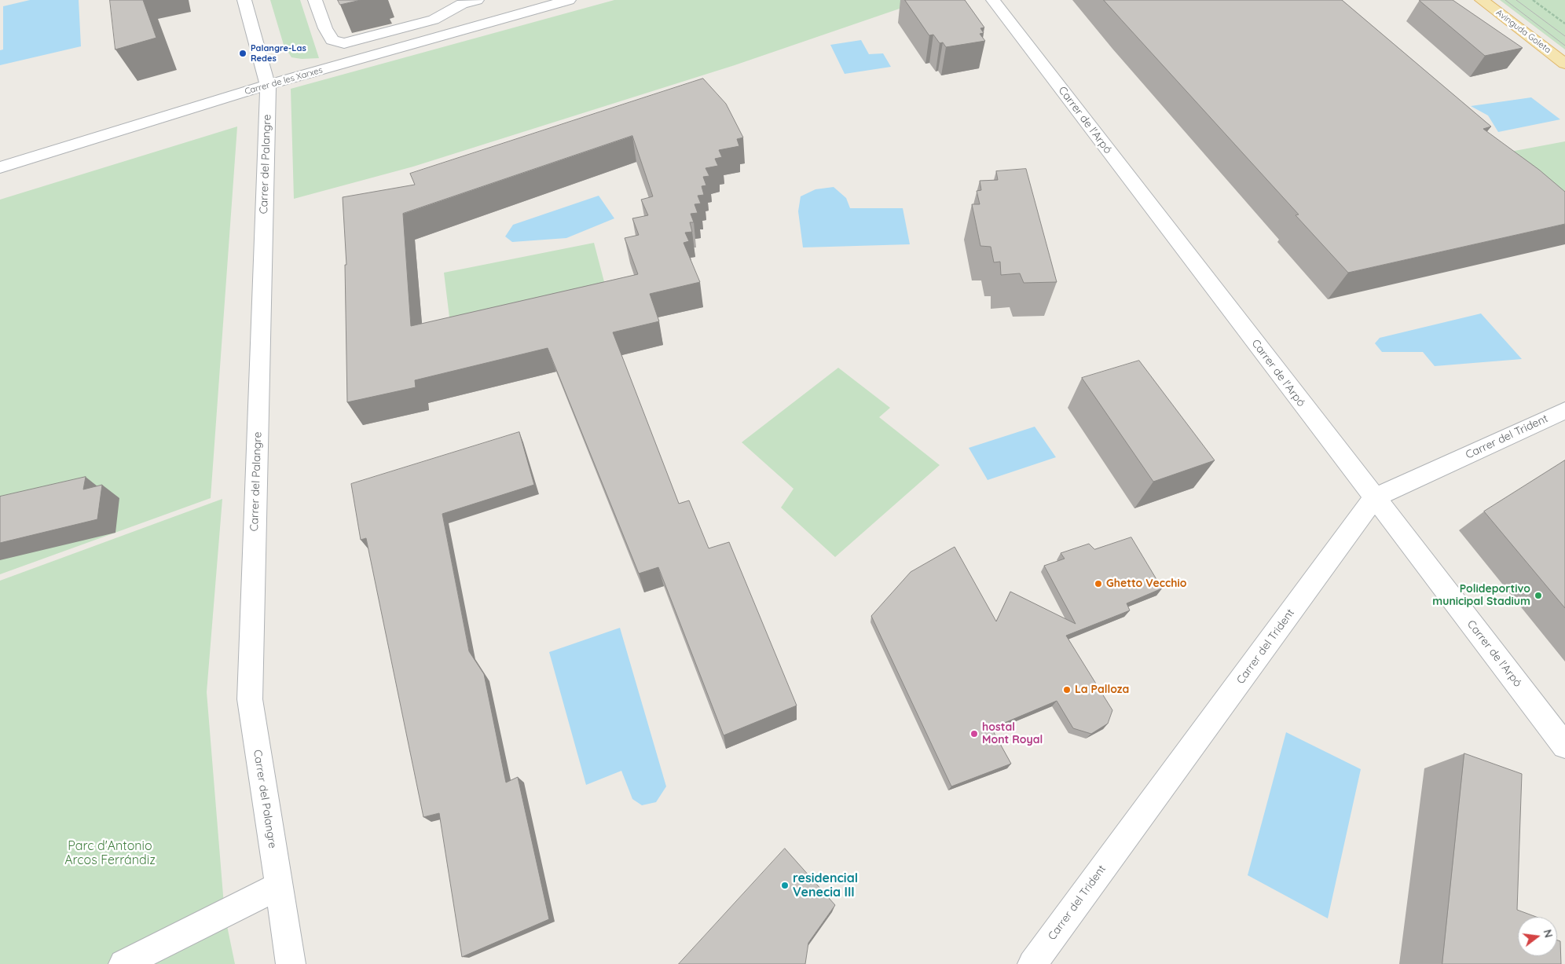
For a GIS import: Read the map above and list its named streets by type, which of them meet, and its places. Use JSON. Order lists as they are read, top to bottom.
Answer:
{
  "streets": {
    "main road": ["Avinguda Goleta"],
    "street": [
      "Carrer de les Xarxes",
      "Carrer de l'Arpó",
      "Carrer del Palangre",
      "Carrer del Trident"
    ]
  },
  "crossings": [
    ["Carrer de les Xarxes", "Carrer del Palangre"],
    ["Carrer de l'Arpó", "Carrer del Trident"]
  ],
  "parks": ["Parc d'Antonio Arcos Ferrándiz"],
  "places": [
    "Palangre-Las Redes",
    "Ghetto Vecchio",
    "Polideportivo municipal Stadium",
    "La Palloza",
    "hostal Mont Royal",
    "residencial Venecia III"
  ],
  "north": "right"
}
